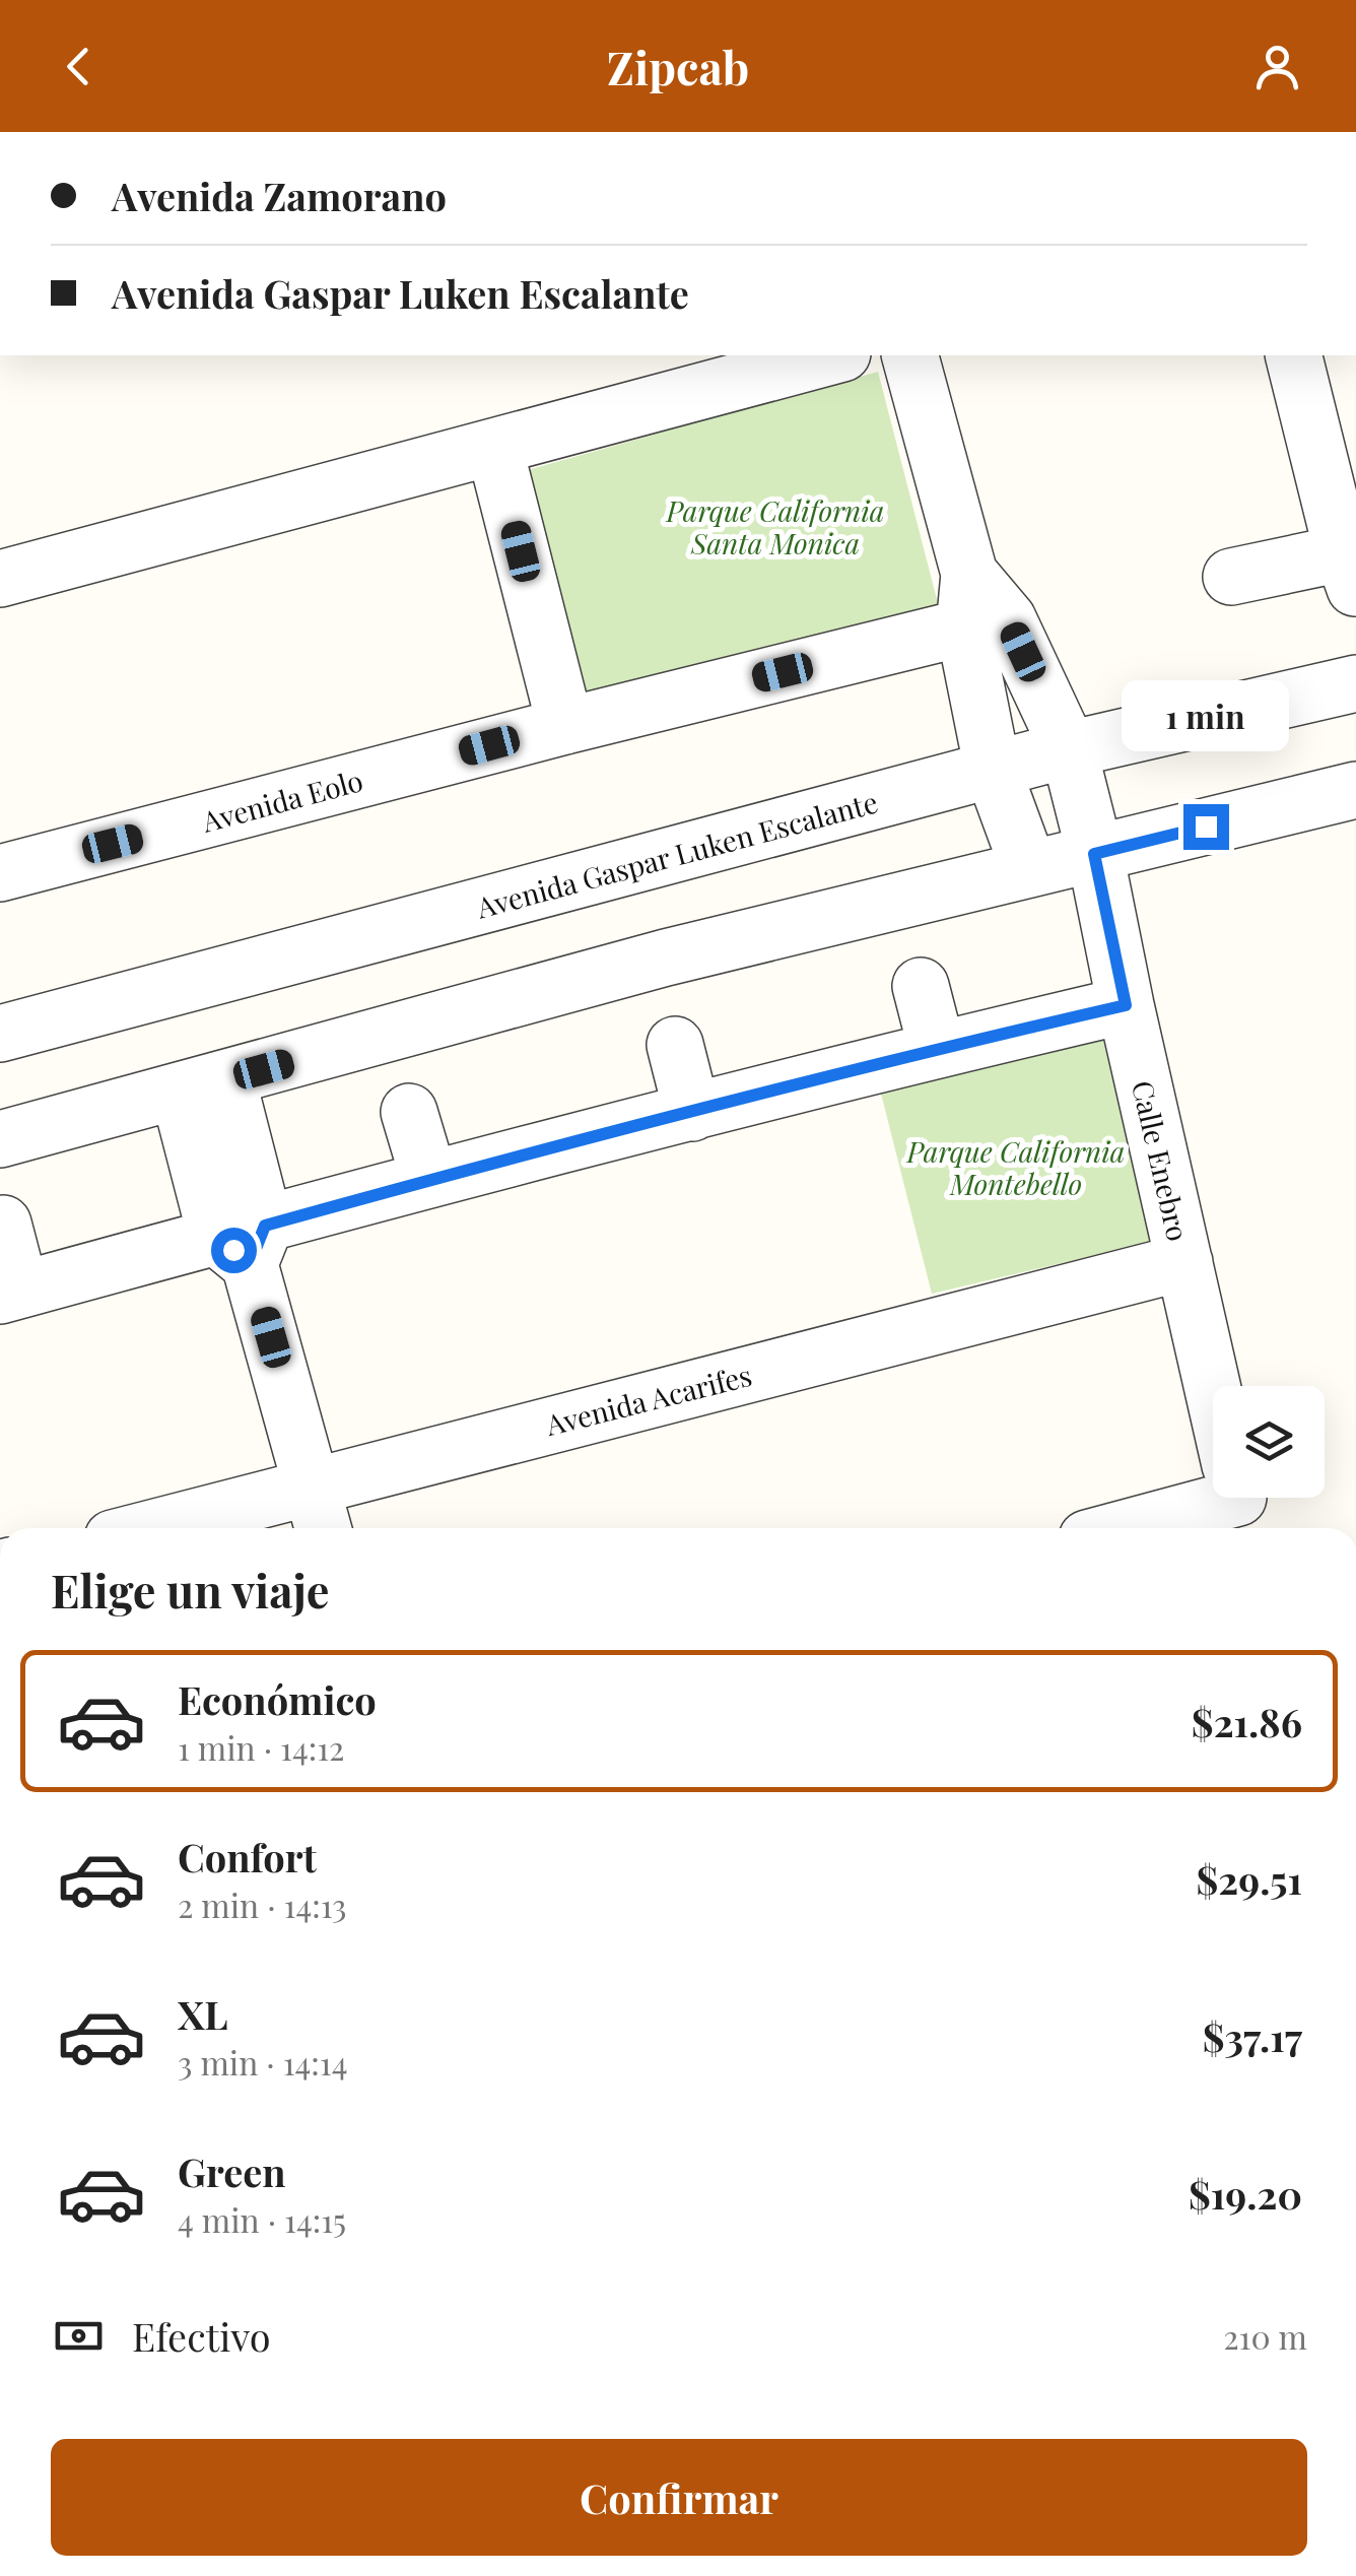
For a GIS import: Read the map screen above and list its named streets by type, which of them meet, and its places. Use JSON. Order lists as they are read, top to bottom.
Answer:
{
  "streets": {
    "street": [
      "Avenida Eolo",
      "Avenida Gaspar Luken Escalante",
      "Calle Enebro",
      "Avenida Acarifes"
    ]
  },
  "crossings": [
    ["Avenida Eolo", "Calle Enebro"],
    ["Avenida Gaspar Luken Escalante", "Calle Enebro"],
    ["Calle Enebro", "Avenida Acarifes"]
  ],
  "parks": ["Parque California Santa Monica", "Parque California Montebello"],
  "page": {
    "header": "Zipcab",
    "banner": ["Avenida Zamorano", "Avenida Gaspar Luken Escalante"],
    "bubble": "1 min",
    "heading": "Elige un viaje",
    "list": [
      {
        "name": "Económico",
        "note": "1 min · 14:12",
        "value": "$21.86"
      },
      {
        "name": "Confort",
        "note": "2 min · 14:13",
        "value": "$29.51"
      },
      {
        "name": "XL",
        "note": "3 min · 14:14",
        "value": "$37.17"
      },
      {
        "name": "Green",
        "note": "4 min · 14:15",
        "value": "$19.20"
      }
    ],
    "pay": ["Efectivo", "210 m"],
    "buttons": "Confirmar"
  }
}
